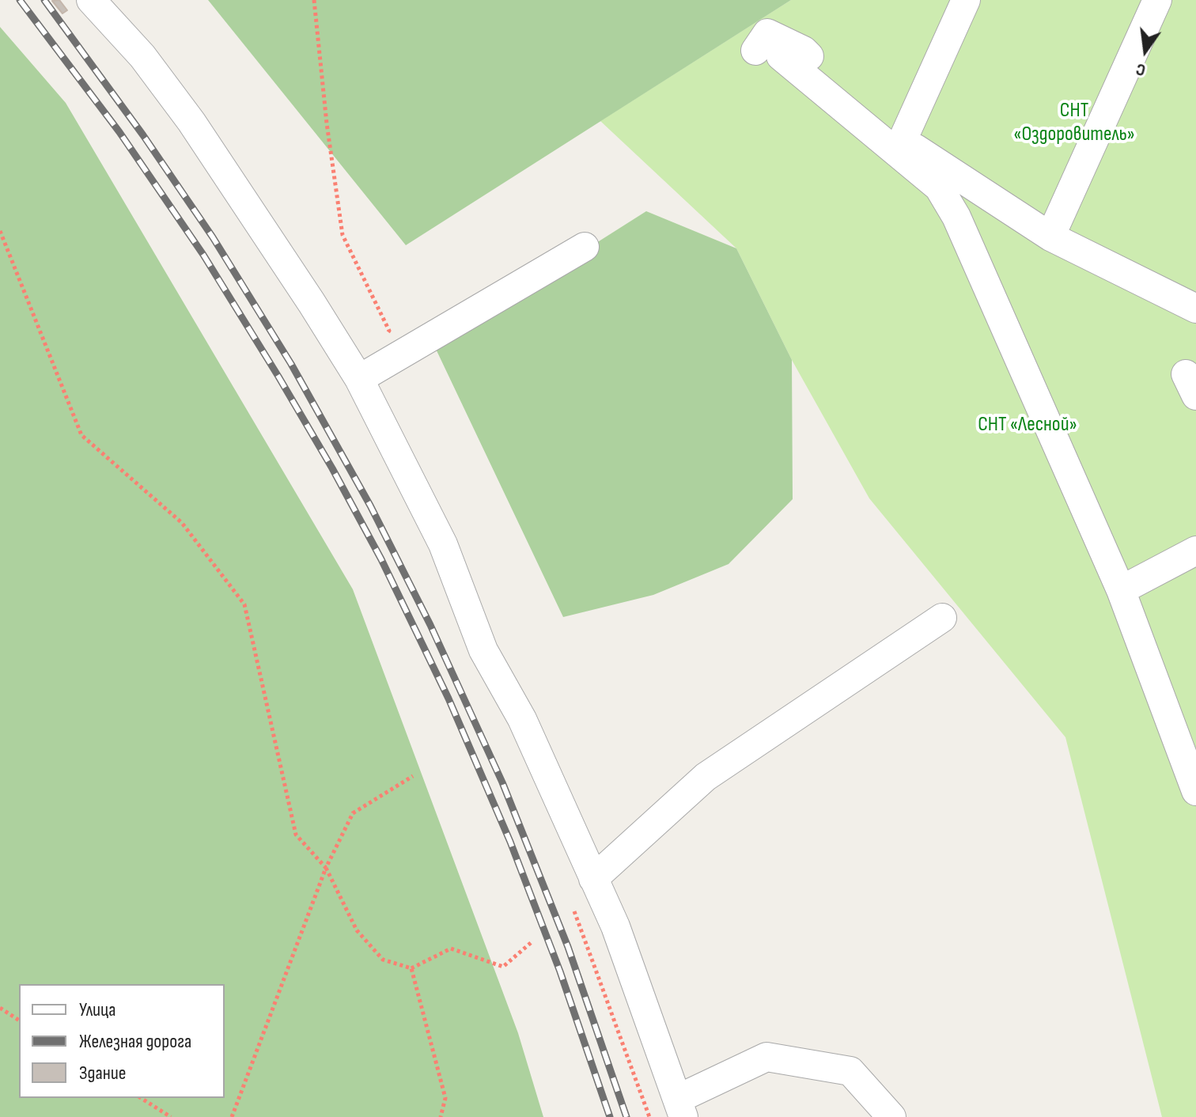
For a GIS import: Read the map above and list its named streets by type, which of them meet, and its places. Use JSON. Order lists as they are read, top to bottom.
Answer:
{
  "parks": ["СНТ «Оздоровитель»", "СНТ «Лесной»"],
  "legend": ["Улица", "Железная дорога", "Здание"],
  "north": "bottom"
}
